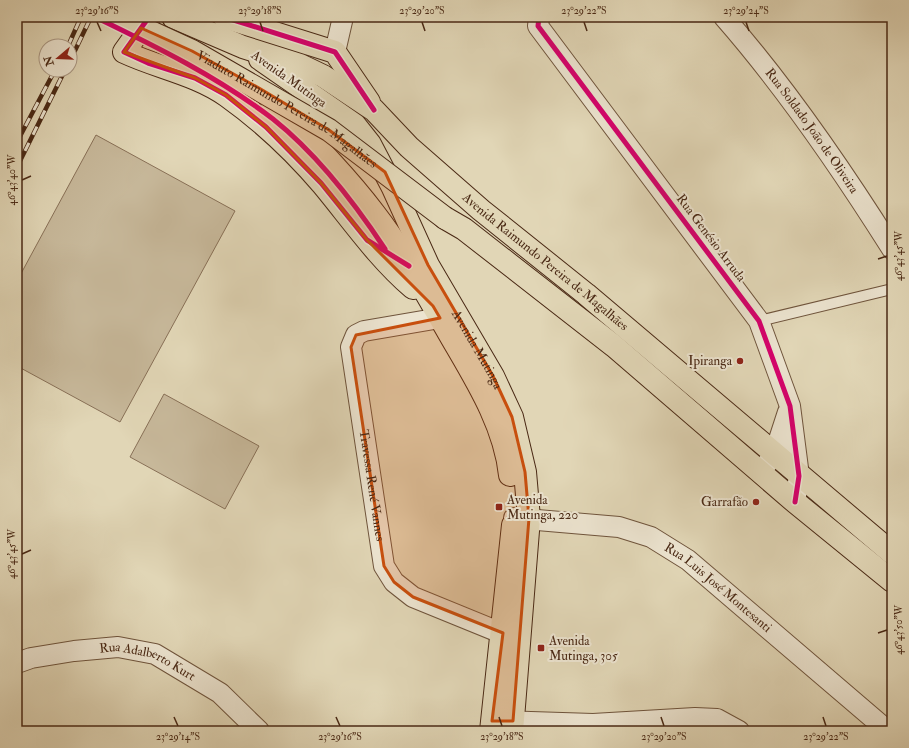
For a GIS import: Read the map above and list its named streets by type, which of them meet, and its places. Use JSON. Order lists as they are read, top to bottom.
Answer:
{
  "streets": {
    "main road": ["Avenida Mutinga", "Viaduto Raimundo Pereira de Magalhães", "Avenida Raimundo Pereira de Magalhães"],
    "street": [
      "Rua Soldado João de Oliveira",
      "Rua Genésio Arruda",
      "Travessa René Vannes",
      "Rua Luis José Montesanti",
      "Rua Adalberto Kurt"
    ]
  },
  "crossings": [
    ["Avenida Mutinga", "Viaduto Raimundo Pereira de Magalhães"],
    ["Avenida Mutinga", "Avenida Raimundo Pereira de Magalhães"],
    ["Avenida Mutinga", "Travessa René Vannes"],
    ["Avenida Mutinga", "Rua Luis José Montesanti"],
    ["Viaduto Raimundo Pereira de Magalhães", "Avenida Raimundo Pereira de Magalhães"],
    ["Rua Genésio Arruda", "Avenida Raimundo Pereira de Magalhães"]
  ],
  "places": {
    "other": ["Ipiranga", "Garrafão"],
    "transit": ["Avenida Mutinga, 220", "Avenida Mutinga, 305"]
  },
  "north": "left",
  "coordinates": [
    "23°29'16\"S",
    "23°29'18\"S",
    "23°29'20\"S",
    "23°29'22\"S",
    "23°29'24\"S",
    "46°43'40\"W",
    "46°43'45\"W",
    "46°43'50\"W",
    "23°29'14\"S"
  ]
}
